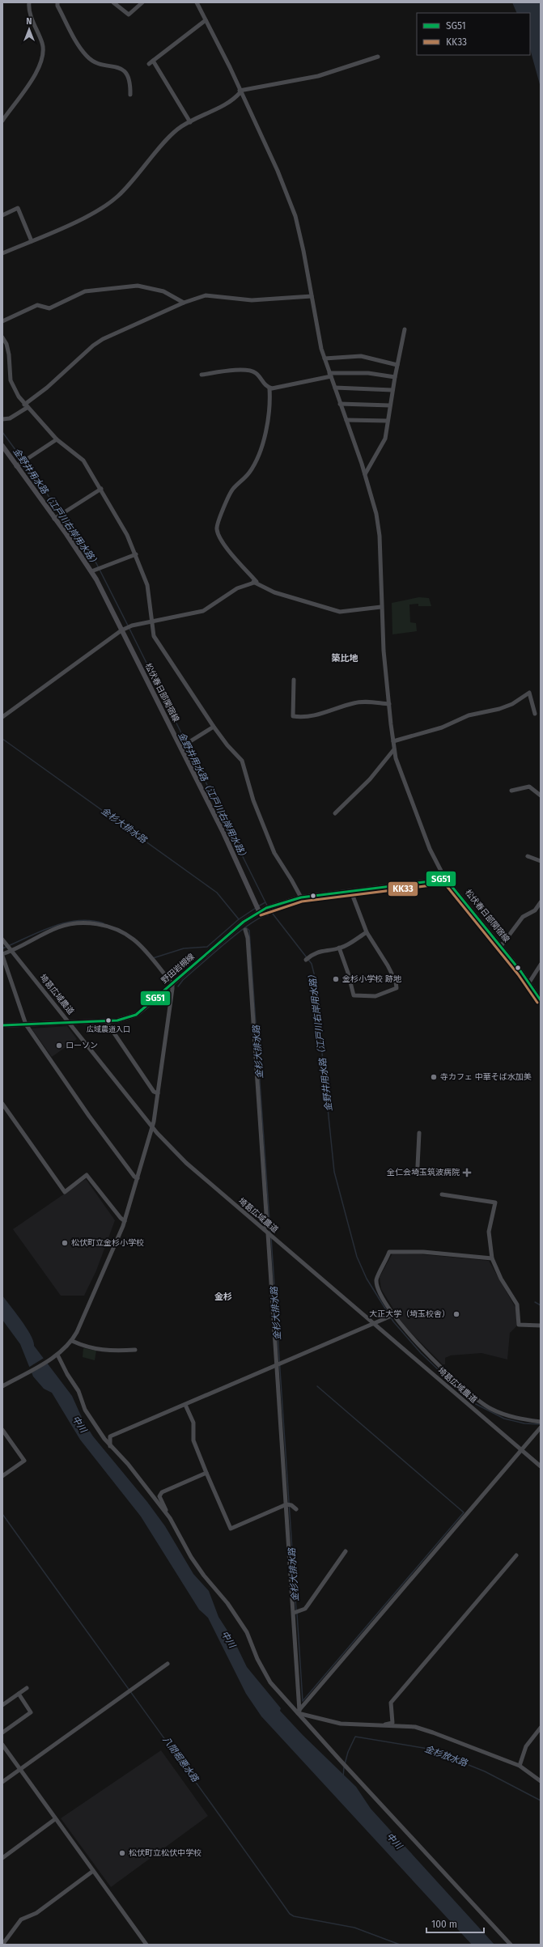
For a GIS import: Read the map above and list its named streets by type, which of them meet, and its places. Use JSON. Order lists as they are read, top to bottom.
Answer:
{
  "streets": {
    "main road": ["松伏春日部関宿線", "野田岩槻線"],
    "street": ["埼葛広域農道"]
  },
  "crossings": [
    ["松伏春日部関宿線", "野田岩槻線"],
    ["野田岩槻線", "埼葛広域農道"]
  ],
  "districts": ["築比地", "金杉"],
  "water": [
    "金野井用水路（江戸川右岸用水路）",
    "金杉大排水路",
    "中川",
    "金杉放水路",
    "八間堀悪水路"
  ],
  "places": {
    "other": [
      "金杉小学校 跡地",
      "広域農道入口",
      "ローソン",
      "寺カフェ 中華そば水加美",
      "松伏町立金杉小学校",
      "大正大学（埼玉校舎）",
      "松伏町立松伏中学校"
    ],
    "health": ["全仁会埼玉筑波病院"]
  },
  "lines": ["transit line SG51", "transit line KK33"],
  "legend": ["SG51", "KK33"],
  "scale_bar": "100 m",
  "north": "top"
}
